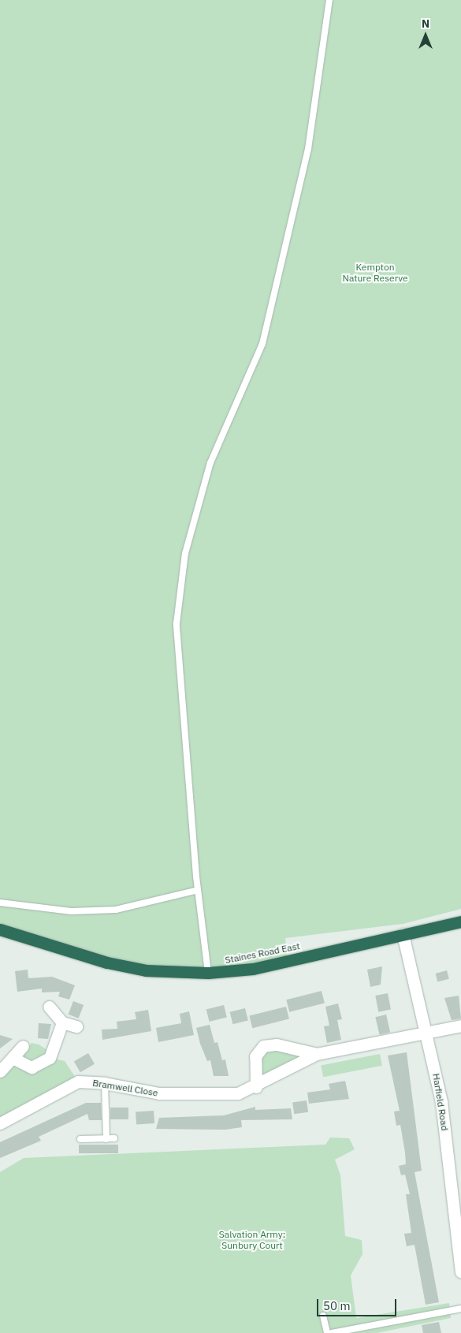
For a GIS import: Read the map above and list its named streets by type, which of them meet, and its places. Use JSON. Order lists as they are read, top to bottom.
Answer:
{
  "streets": {
    "highway": ["Staines Road East"],
    "street": ["Bramwell Close", "Harfield Road"]
  },
  "crossings": [
    ["Staines Road East", "Harfield Road"],
    ["Bramwell Close", "Harfield Road"]
  ],
  "parks": ["Kempton Nature Reserve", "Salvation Army: Sunbury Court"],
  "scale_bar": "50 m",
  "north": "top"
}
